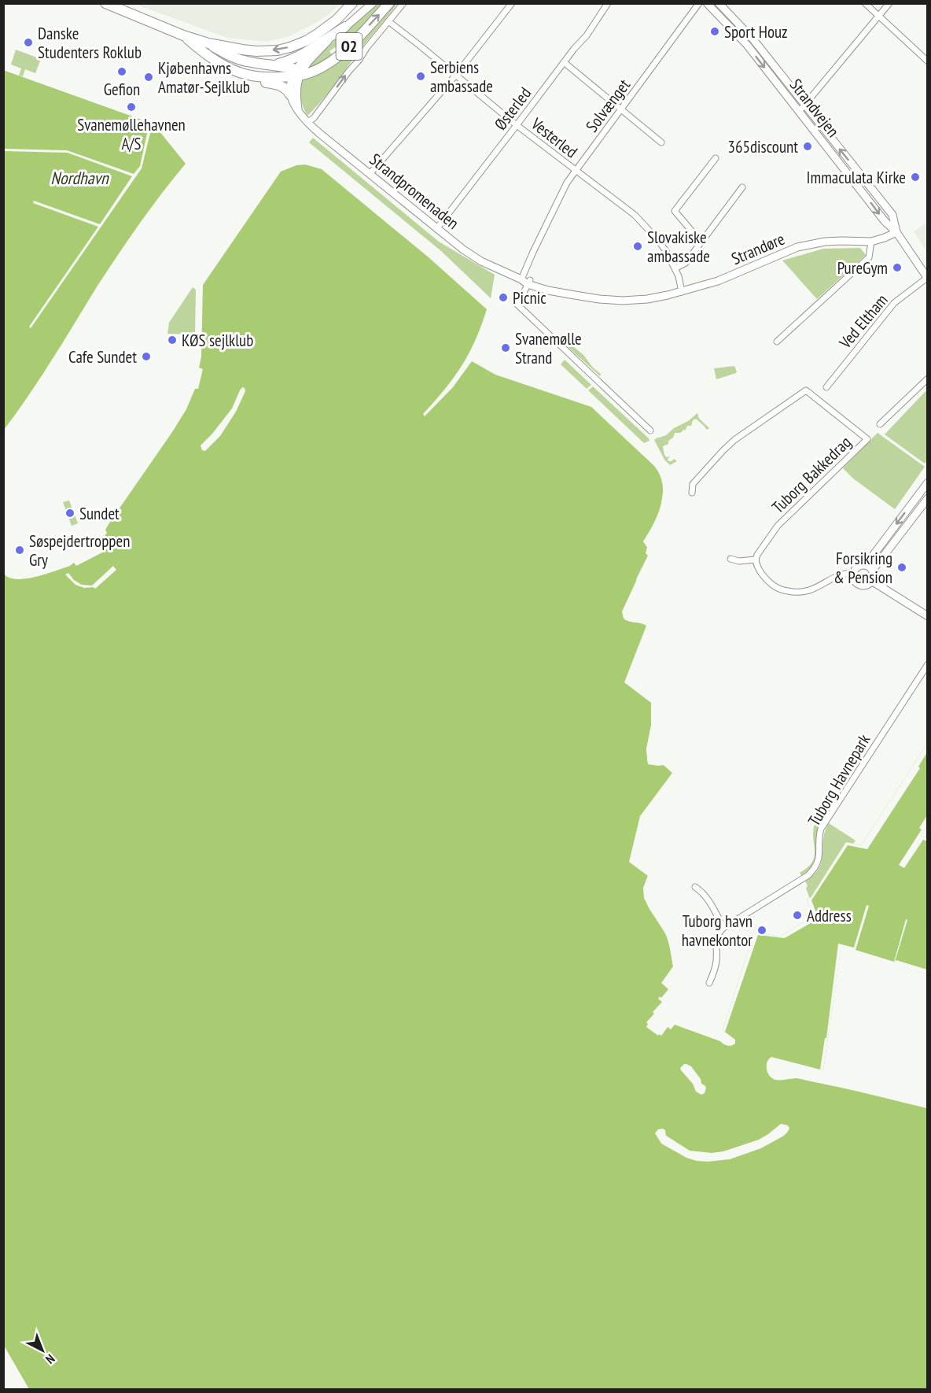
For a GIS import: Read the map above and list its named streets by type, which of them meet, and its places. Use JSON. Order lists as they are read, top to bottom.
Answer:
{
  "streets": {
    "main road": ["O2"],
    "street": [
      "Solvænget",
      "Strandvejen",
      "Østerled",
      "Vesterled",
      "Strandpromenaden",
      "Strandøre",
      "Ved Eltham",
      "Tuborg Bakkedrag",
      "Tuborg Havnepark"
    ]
  },
  "crossings": [
    ["Solvænget", "Vesterled"],
    ["Solvænget", "Strandpromenaden"],
    ["Solvænget", "Strandøre"],
    ["Strandvejen", "Strandøre"],
    ["Strandvejen", "Ved Eltham"],
    ["Østerled", "Vesterled"],
    ["Østerled", "Strandpromenaden"],
    ["Vesterled", "Strandøre"],
    ["Strandpromenaden", "Strandøre"]
  ],
  "water": ["Nordhavn"],
  "places": [
    "Sport Houz",
    "Danske Studenters Roklub",
    "Gefion",
    "Serbiens ambassade",
    "Kjøbenhavns Amatør-Sejlklub",
    "Svanemøllehavnen A/S",
    "365discount",
    "Immaculata Kirke",
    "Slovakiske ambassade",
    "PureGym",
    "Picnic",
    "KØS sejlklub",
    "Svanemølle Strand",
    "Cafe Sundet",
    "Sundet",
    "Søspejdertroppen Gry",
    "Forsikring & Pension",
    "Address",
    "Tuborg havn havnekontor"
  ],
  "north": "bottom right"
}
